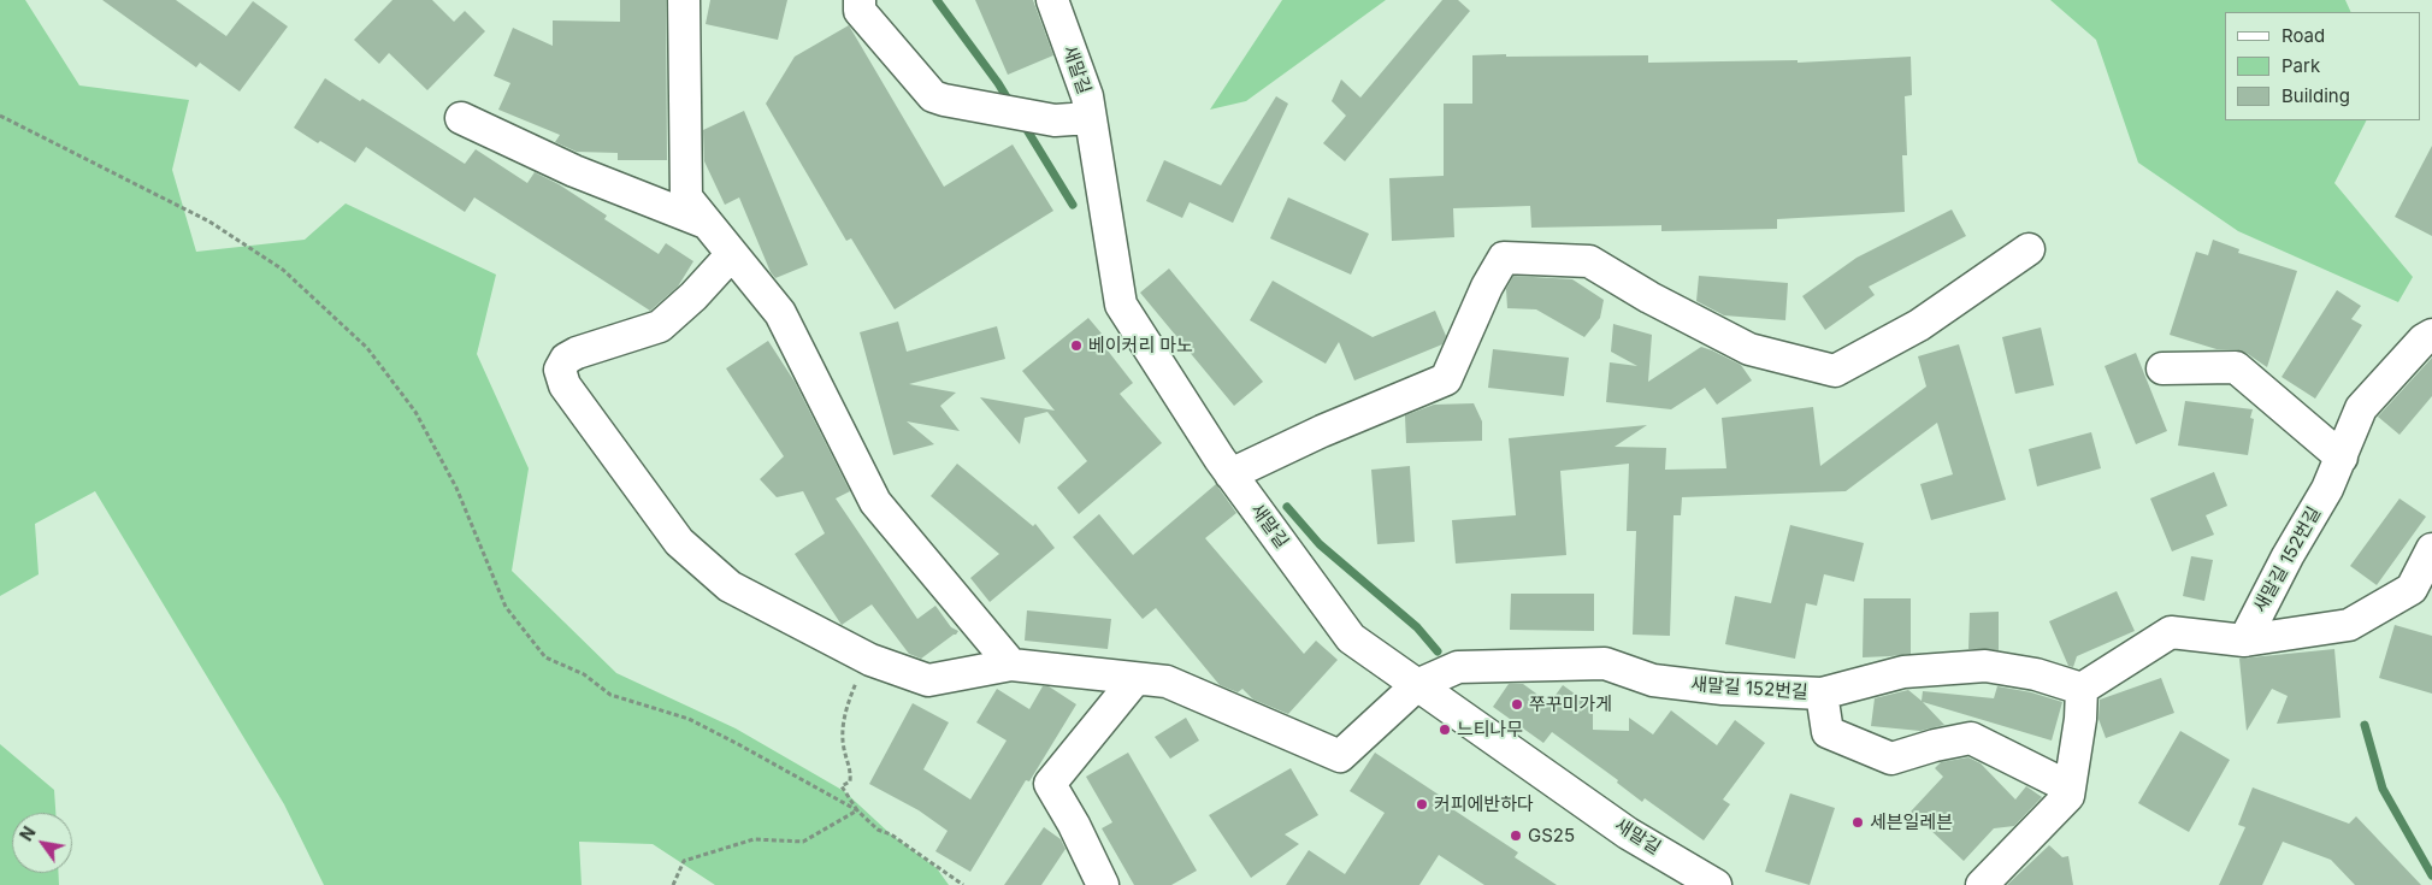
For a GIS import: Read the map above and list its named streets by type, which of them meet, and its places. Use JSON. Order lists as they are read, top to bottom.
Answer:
{
  "streets": {
    "street": ["새말길", "새말길 152번길"]
  },
  "crossings": [
    ["새말길", "새말길 152번길"]
  ],
  "places": [
    "베이커리 마노",
    "쭈꾸미가게",
    "느티나무",
    "커피에반하다",
    "세븐일레븐",
    "GS25"
  ],
  "legend": ["Road", "Park", "Building"],
  "north": "top left"
}
